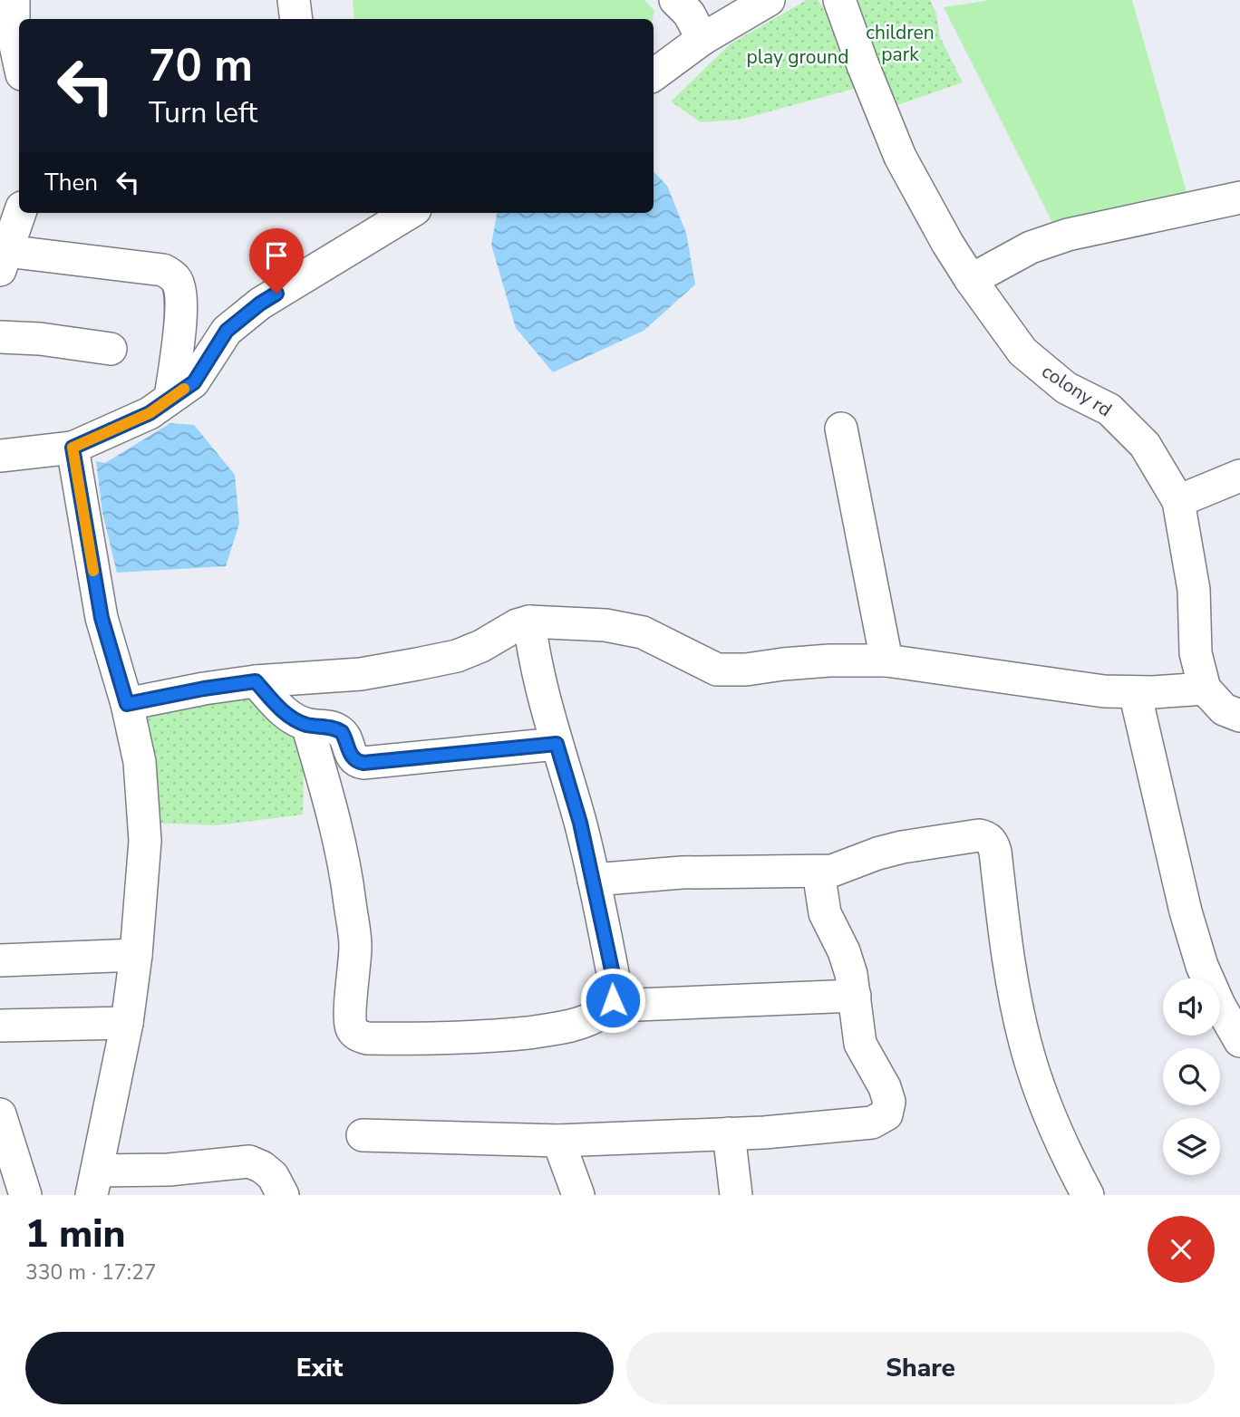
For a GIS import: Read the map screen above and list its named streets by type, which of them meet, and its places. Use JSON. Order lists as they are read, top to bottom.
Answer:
{
  "streets": {
    "street": ["colony rd"]
  },
  "parks": ["children park", "play ground"],
  "page": {
    "turn": ["70 m", "Turn left"],
    "then": "Then",
    "heading": ["1 min", "330 m · 17:27"],
    "buttons": ["Exit", "Share"]
  }
}
